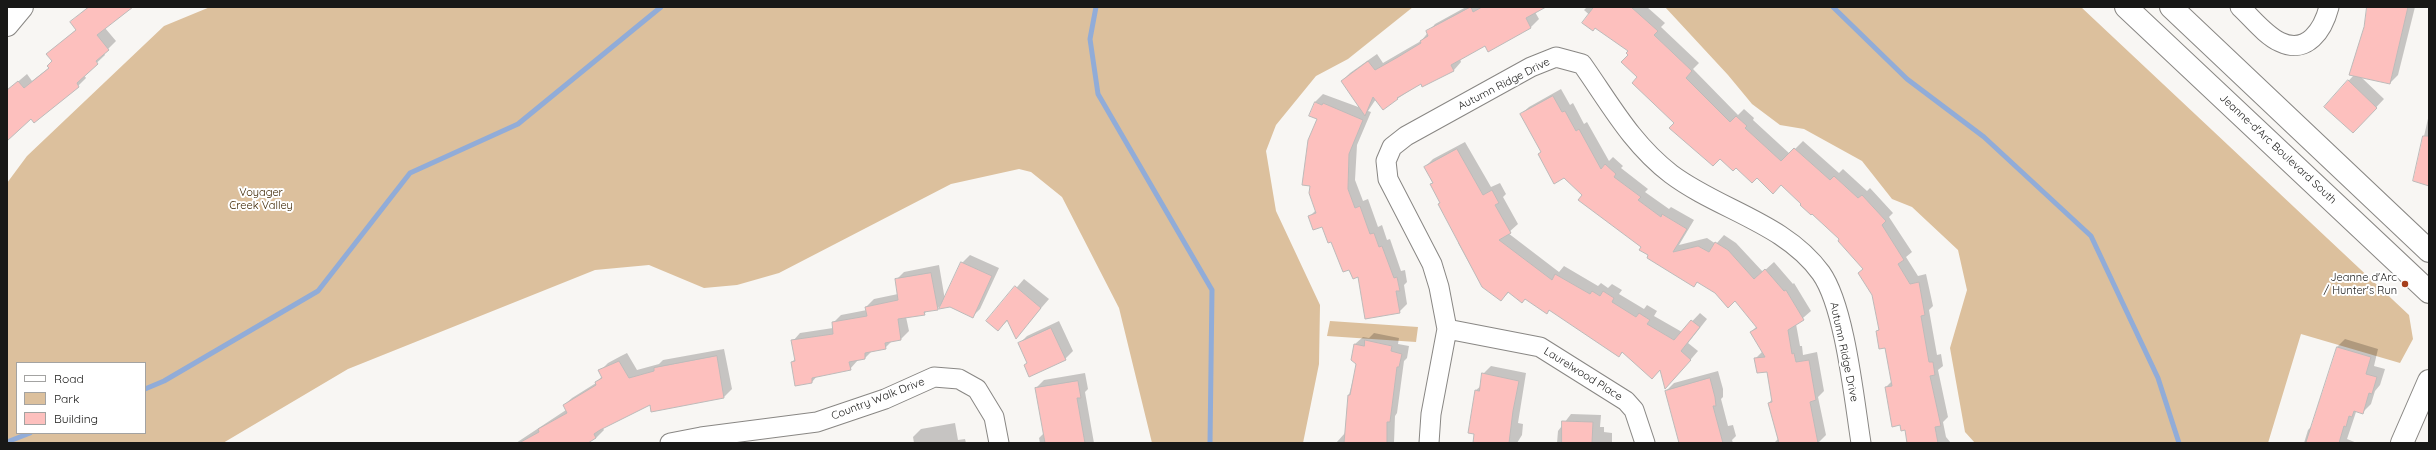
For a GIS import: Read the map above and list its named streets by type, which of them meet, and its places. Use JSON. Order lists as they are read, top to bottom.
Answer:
{
  "streets": {
    "main road": ["Jeanne-d'Arc Boulevard South"],
    "street": ["Autumn Ridge Drive", "Laurelwood Place", "Country Walk Drive"]
  },
  "crossings": [
    ["Autumn Ridge Drive", "Laurelwood Place"]
  ],
  "parks": ["Voyager Creek Valley"],
  "places": ["Jeanne d'Arc / Hunter's Run"],
  "legend": ["Road", "Park", "Building"]
}
